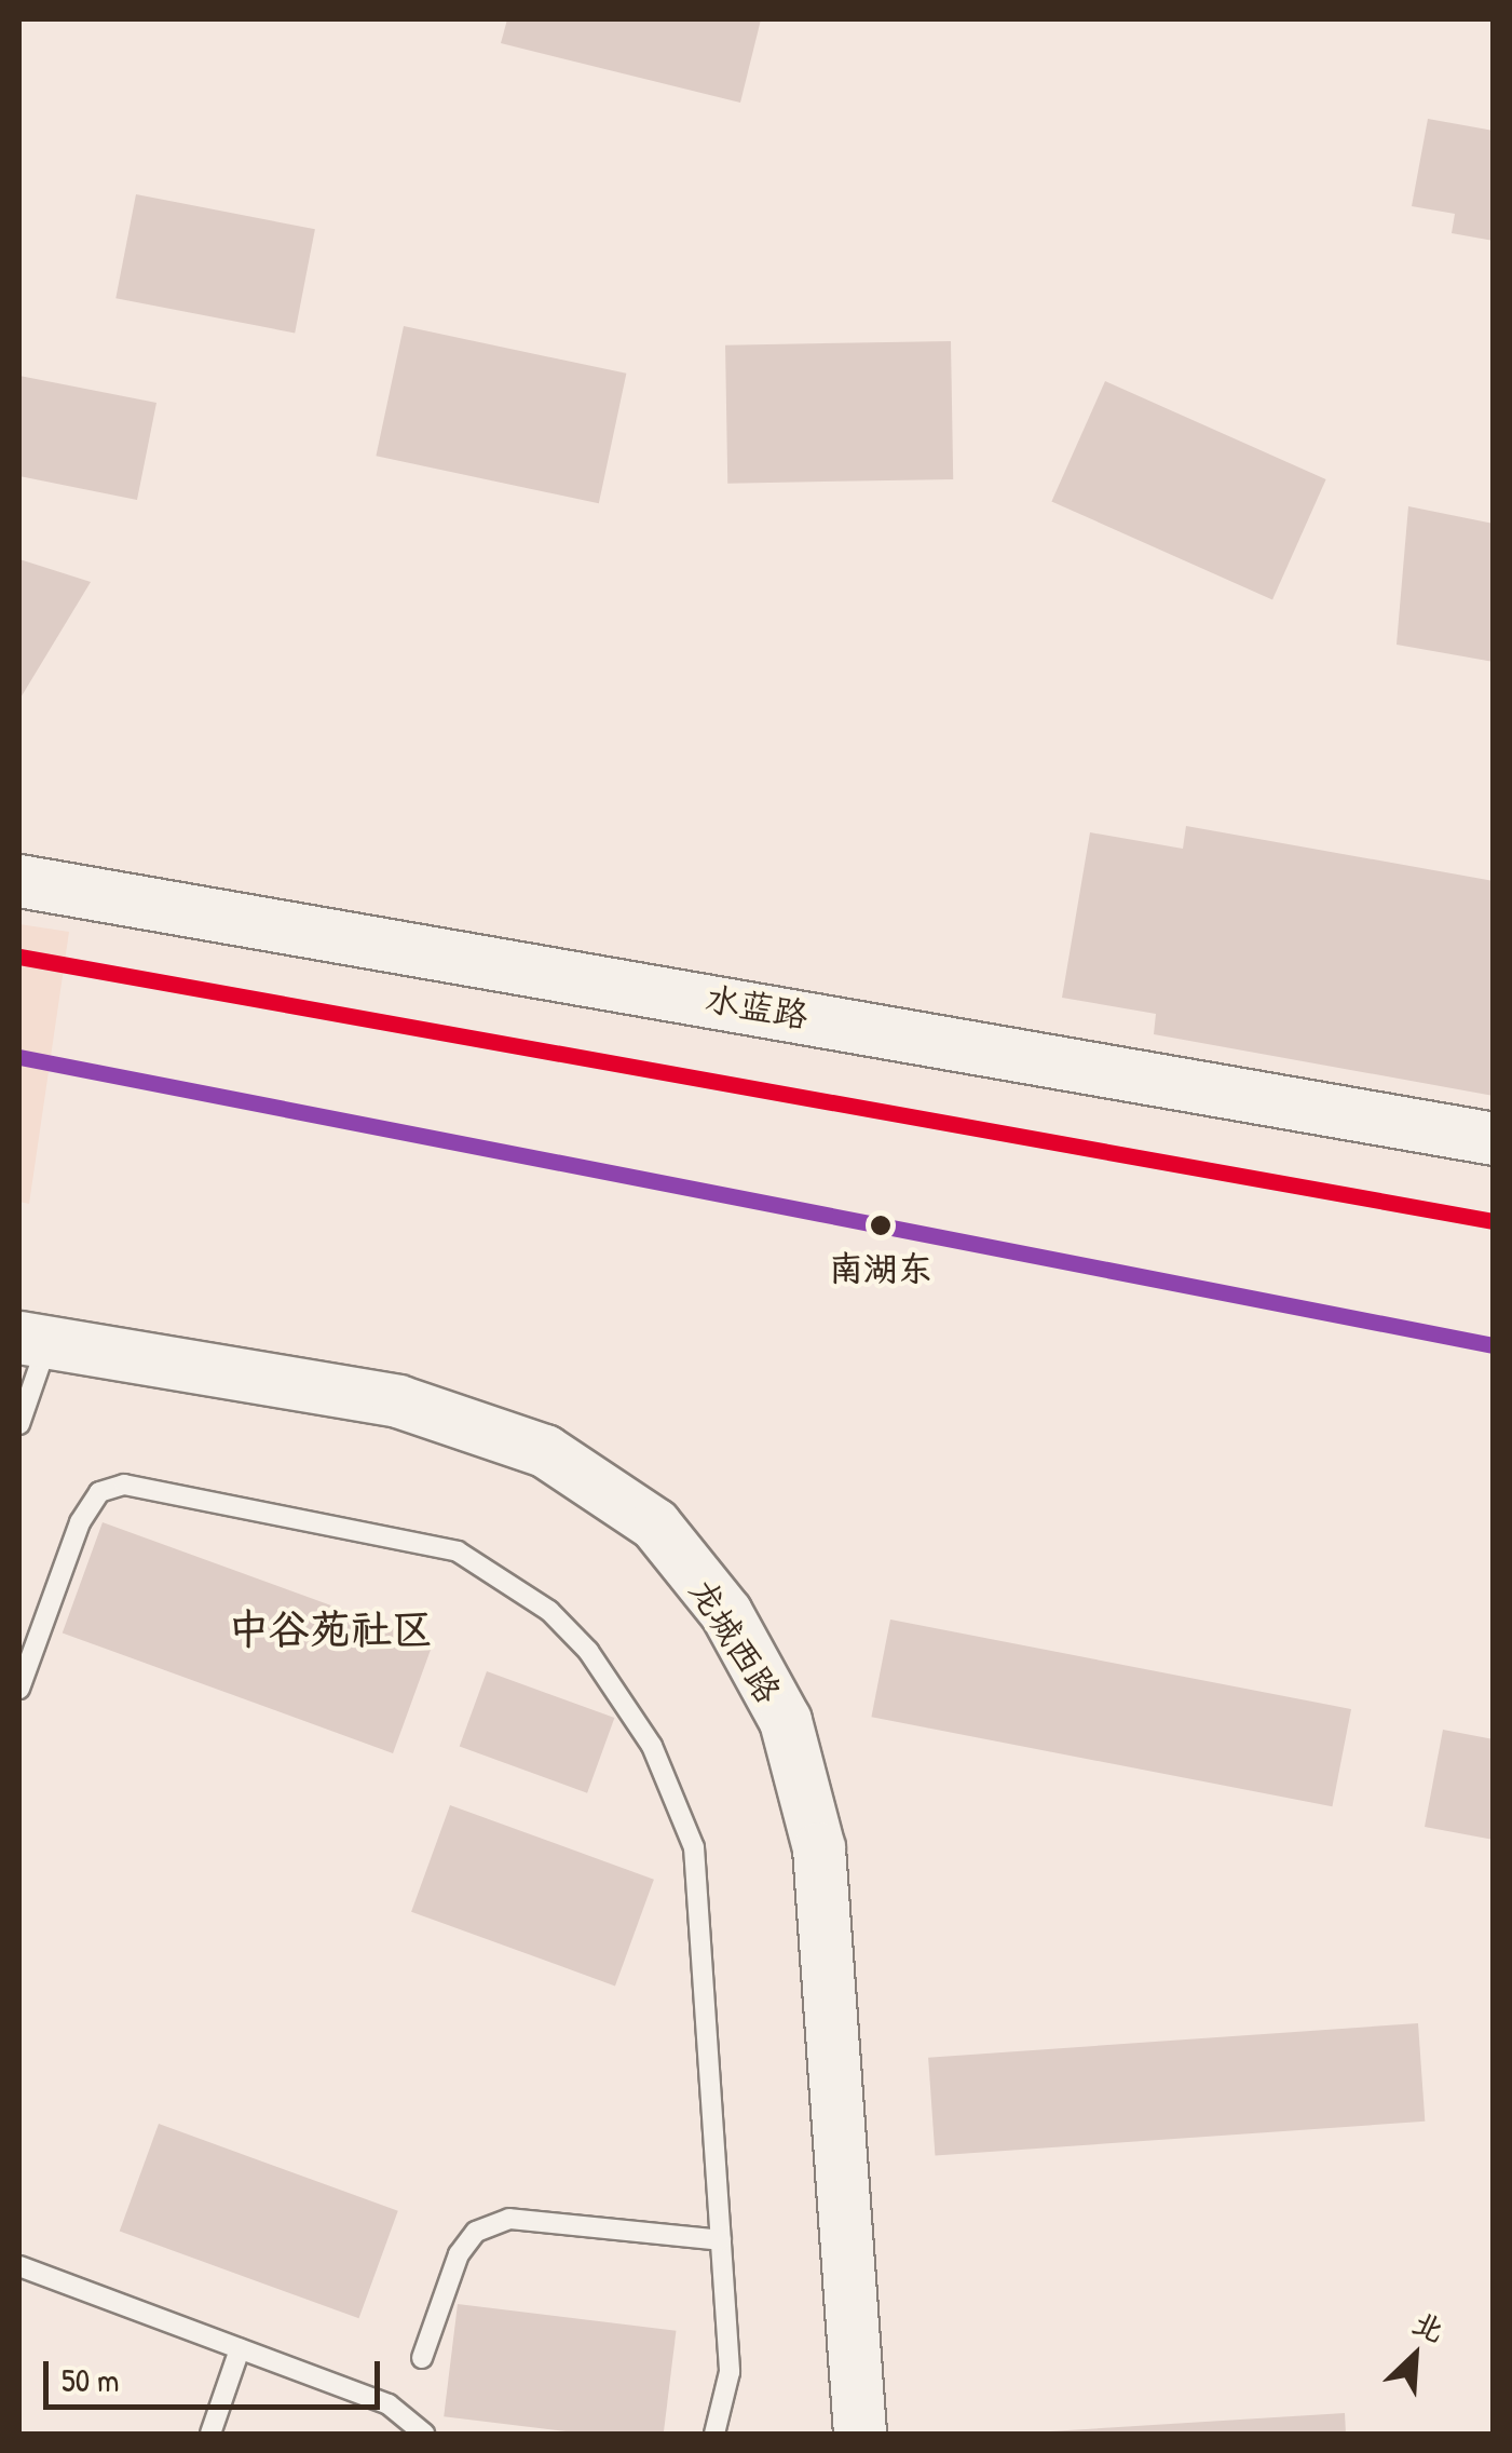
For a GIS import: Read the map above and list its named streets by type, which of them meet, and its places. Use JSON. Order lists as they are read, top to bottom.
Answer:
{
  "streets": {
    "street": ["水蓝路", "龙城西路"]
  },
  "districts": ["中谷苑社区"],
  "places": ["南湖东"],
  "scale_bar": "50 m",
  "north": "top right"
}
